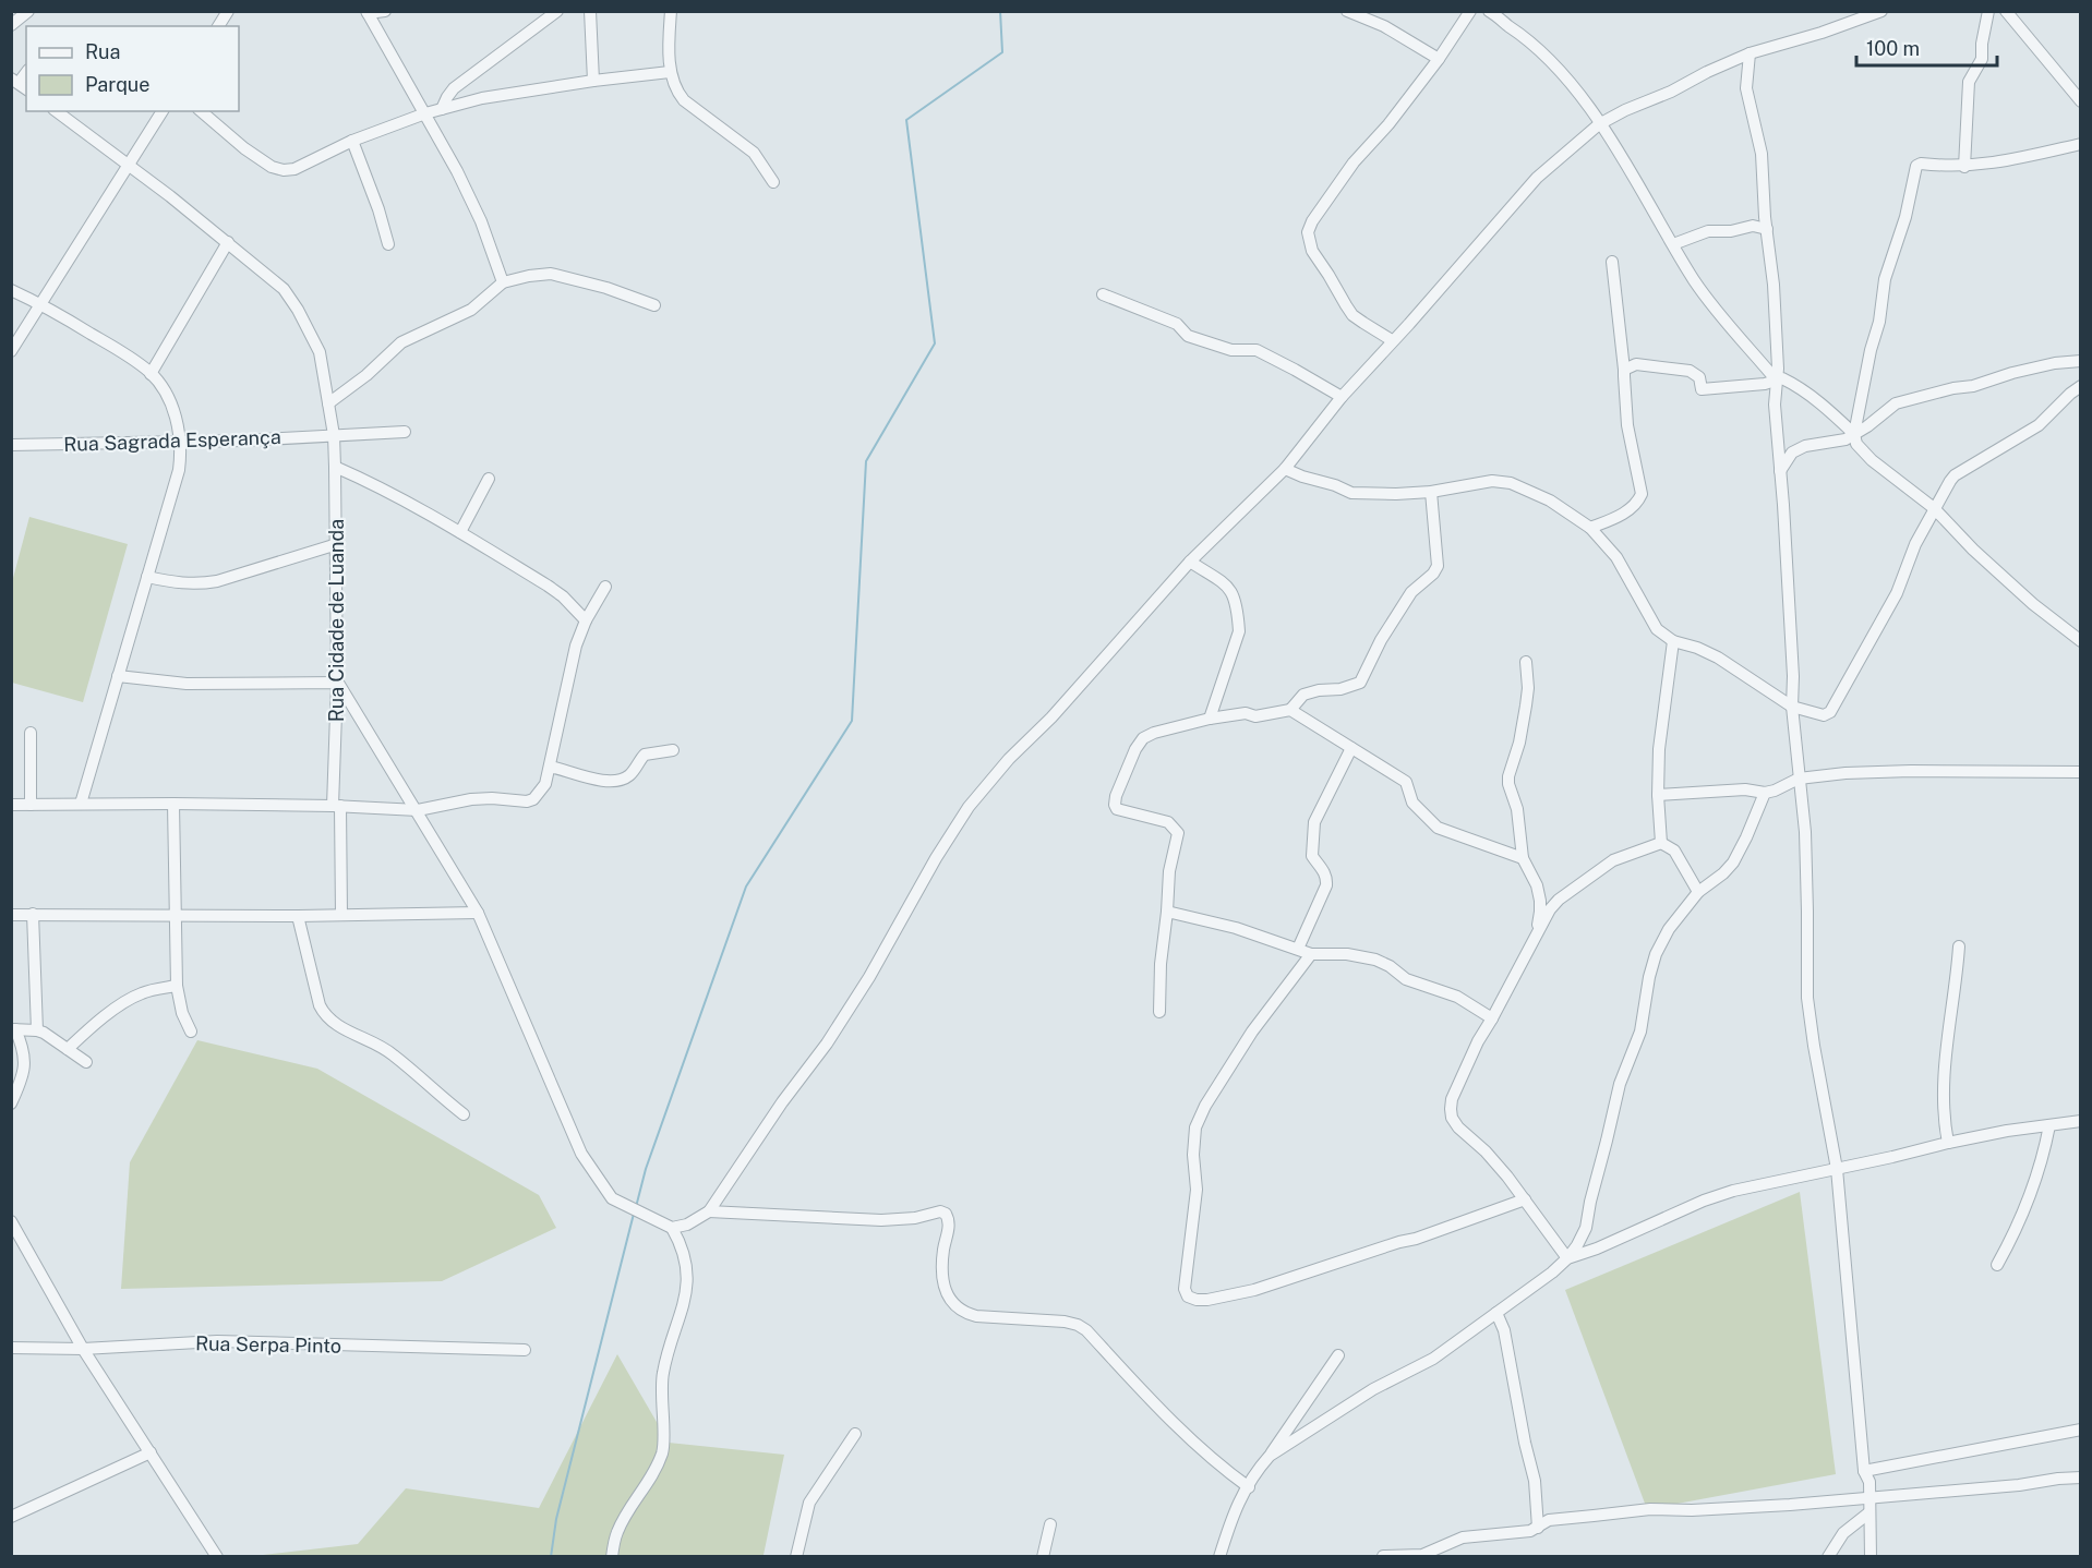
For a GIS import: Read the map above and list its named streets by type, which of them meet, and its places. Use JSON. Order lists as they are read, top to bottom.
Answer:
{
  "streets": {
    "street": ["Rua Sagrada Esperança", "Rua Cidade de Luanda", "Rua Serpa Pinto"]
  },
  "crossings": [
    ["Rua Sagrada Esperança", "Rua Cidade de Luanda"]
  ],
  "legend": ["Rua", "Parque"],
  "scale_bar": "100 m"
}
